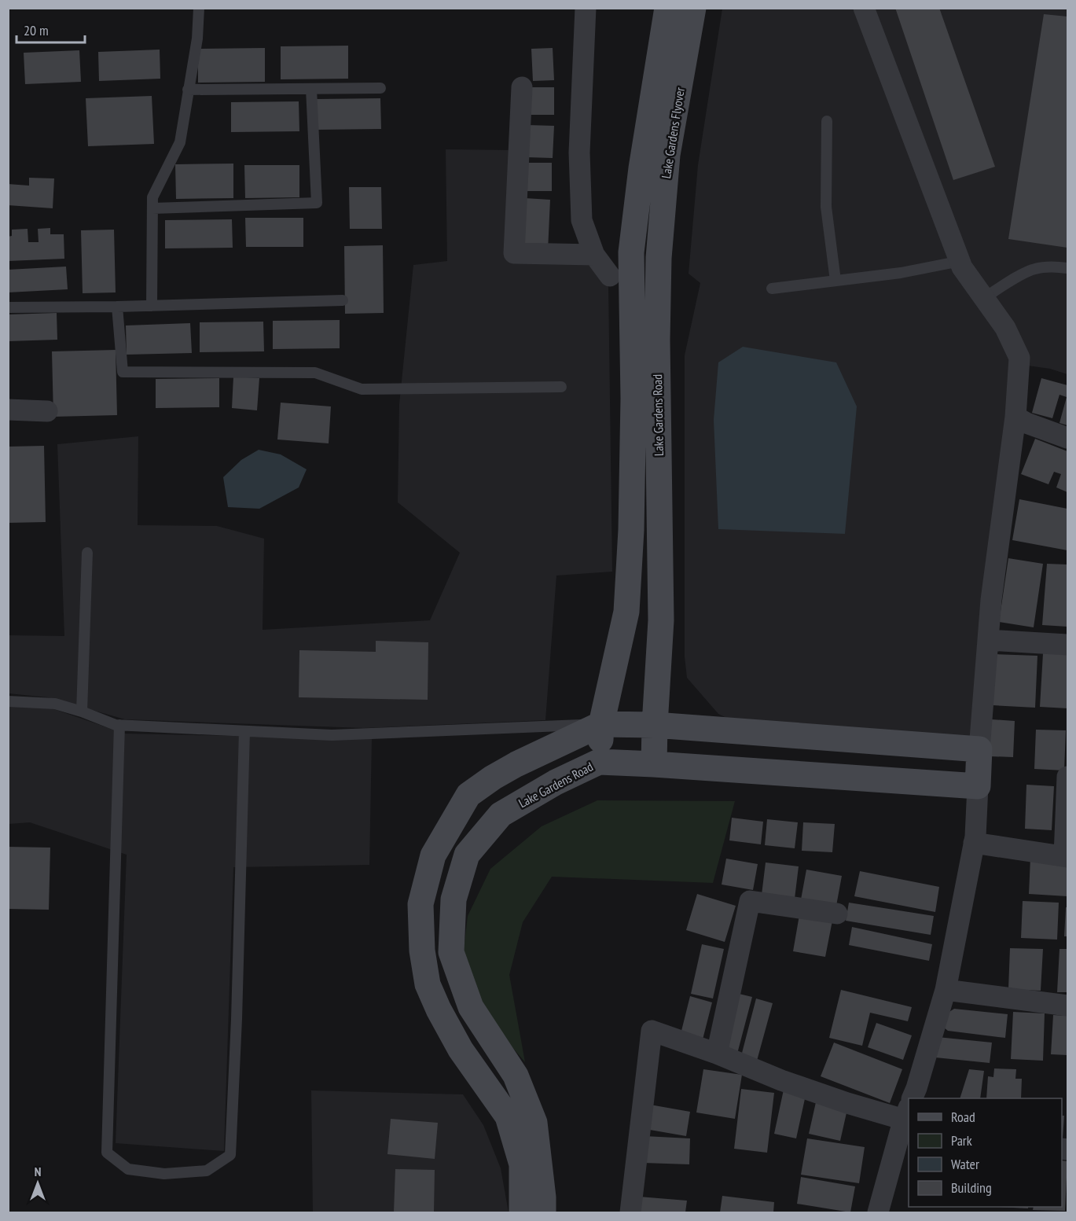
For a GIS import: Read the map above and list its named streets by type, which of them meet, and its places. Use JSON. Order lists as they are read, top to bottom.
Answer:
{
  "streets": {
    "main road": ["Lake Gardens Flyover", "Lake Gardens Road"]
  },
  "crossings": [
    ["Lake Gardens Flyover", "Lake Gardens Road"]
  ],
  "legend": [
    "Road",
    "Park",
    "Water",
    "Building"
  ],
  "scale_bar": "20 m",
  "north": "top"
}
